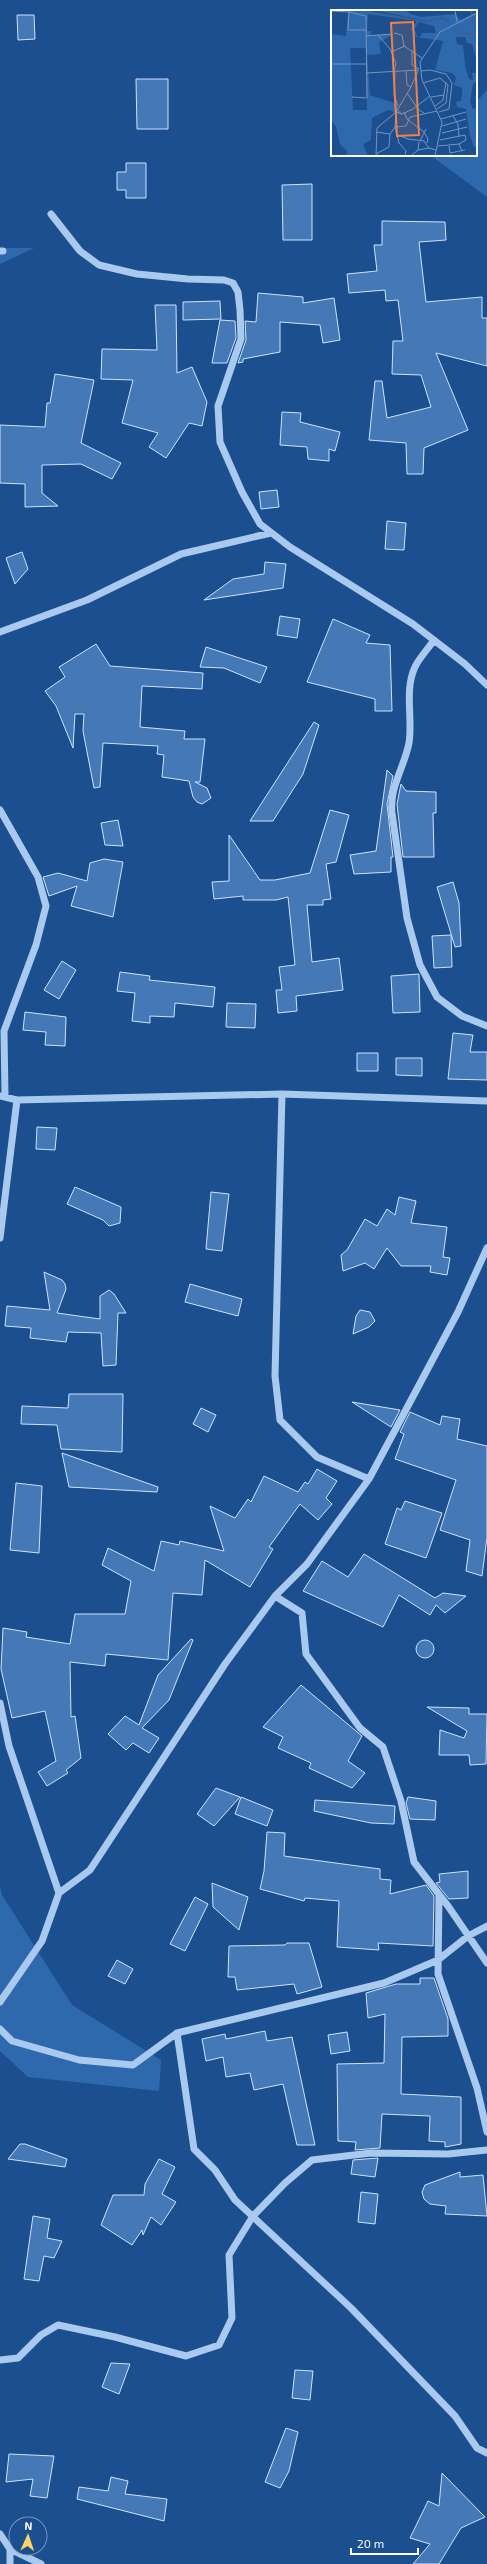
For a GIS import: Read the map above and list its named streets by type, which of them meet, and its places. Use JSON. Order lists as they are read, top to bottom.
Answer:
{
  "scale_bar": "20 m",
  "north": "top"
}
